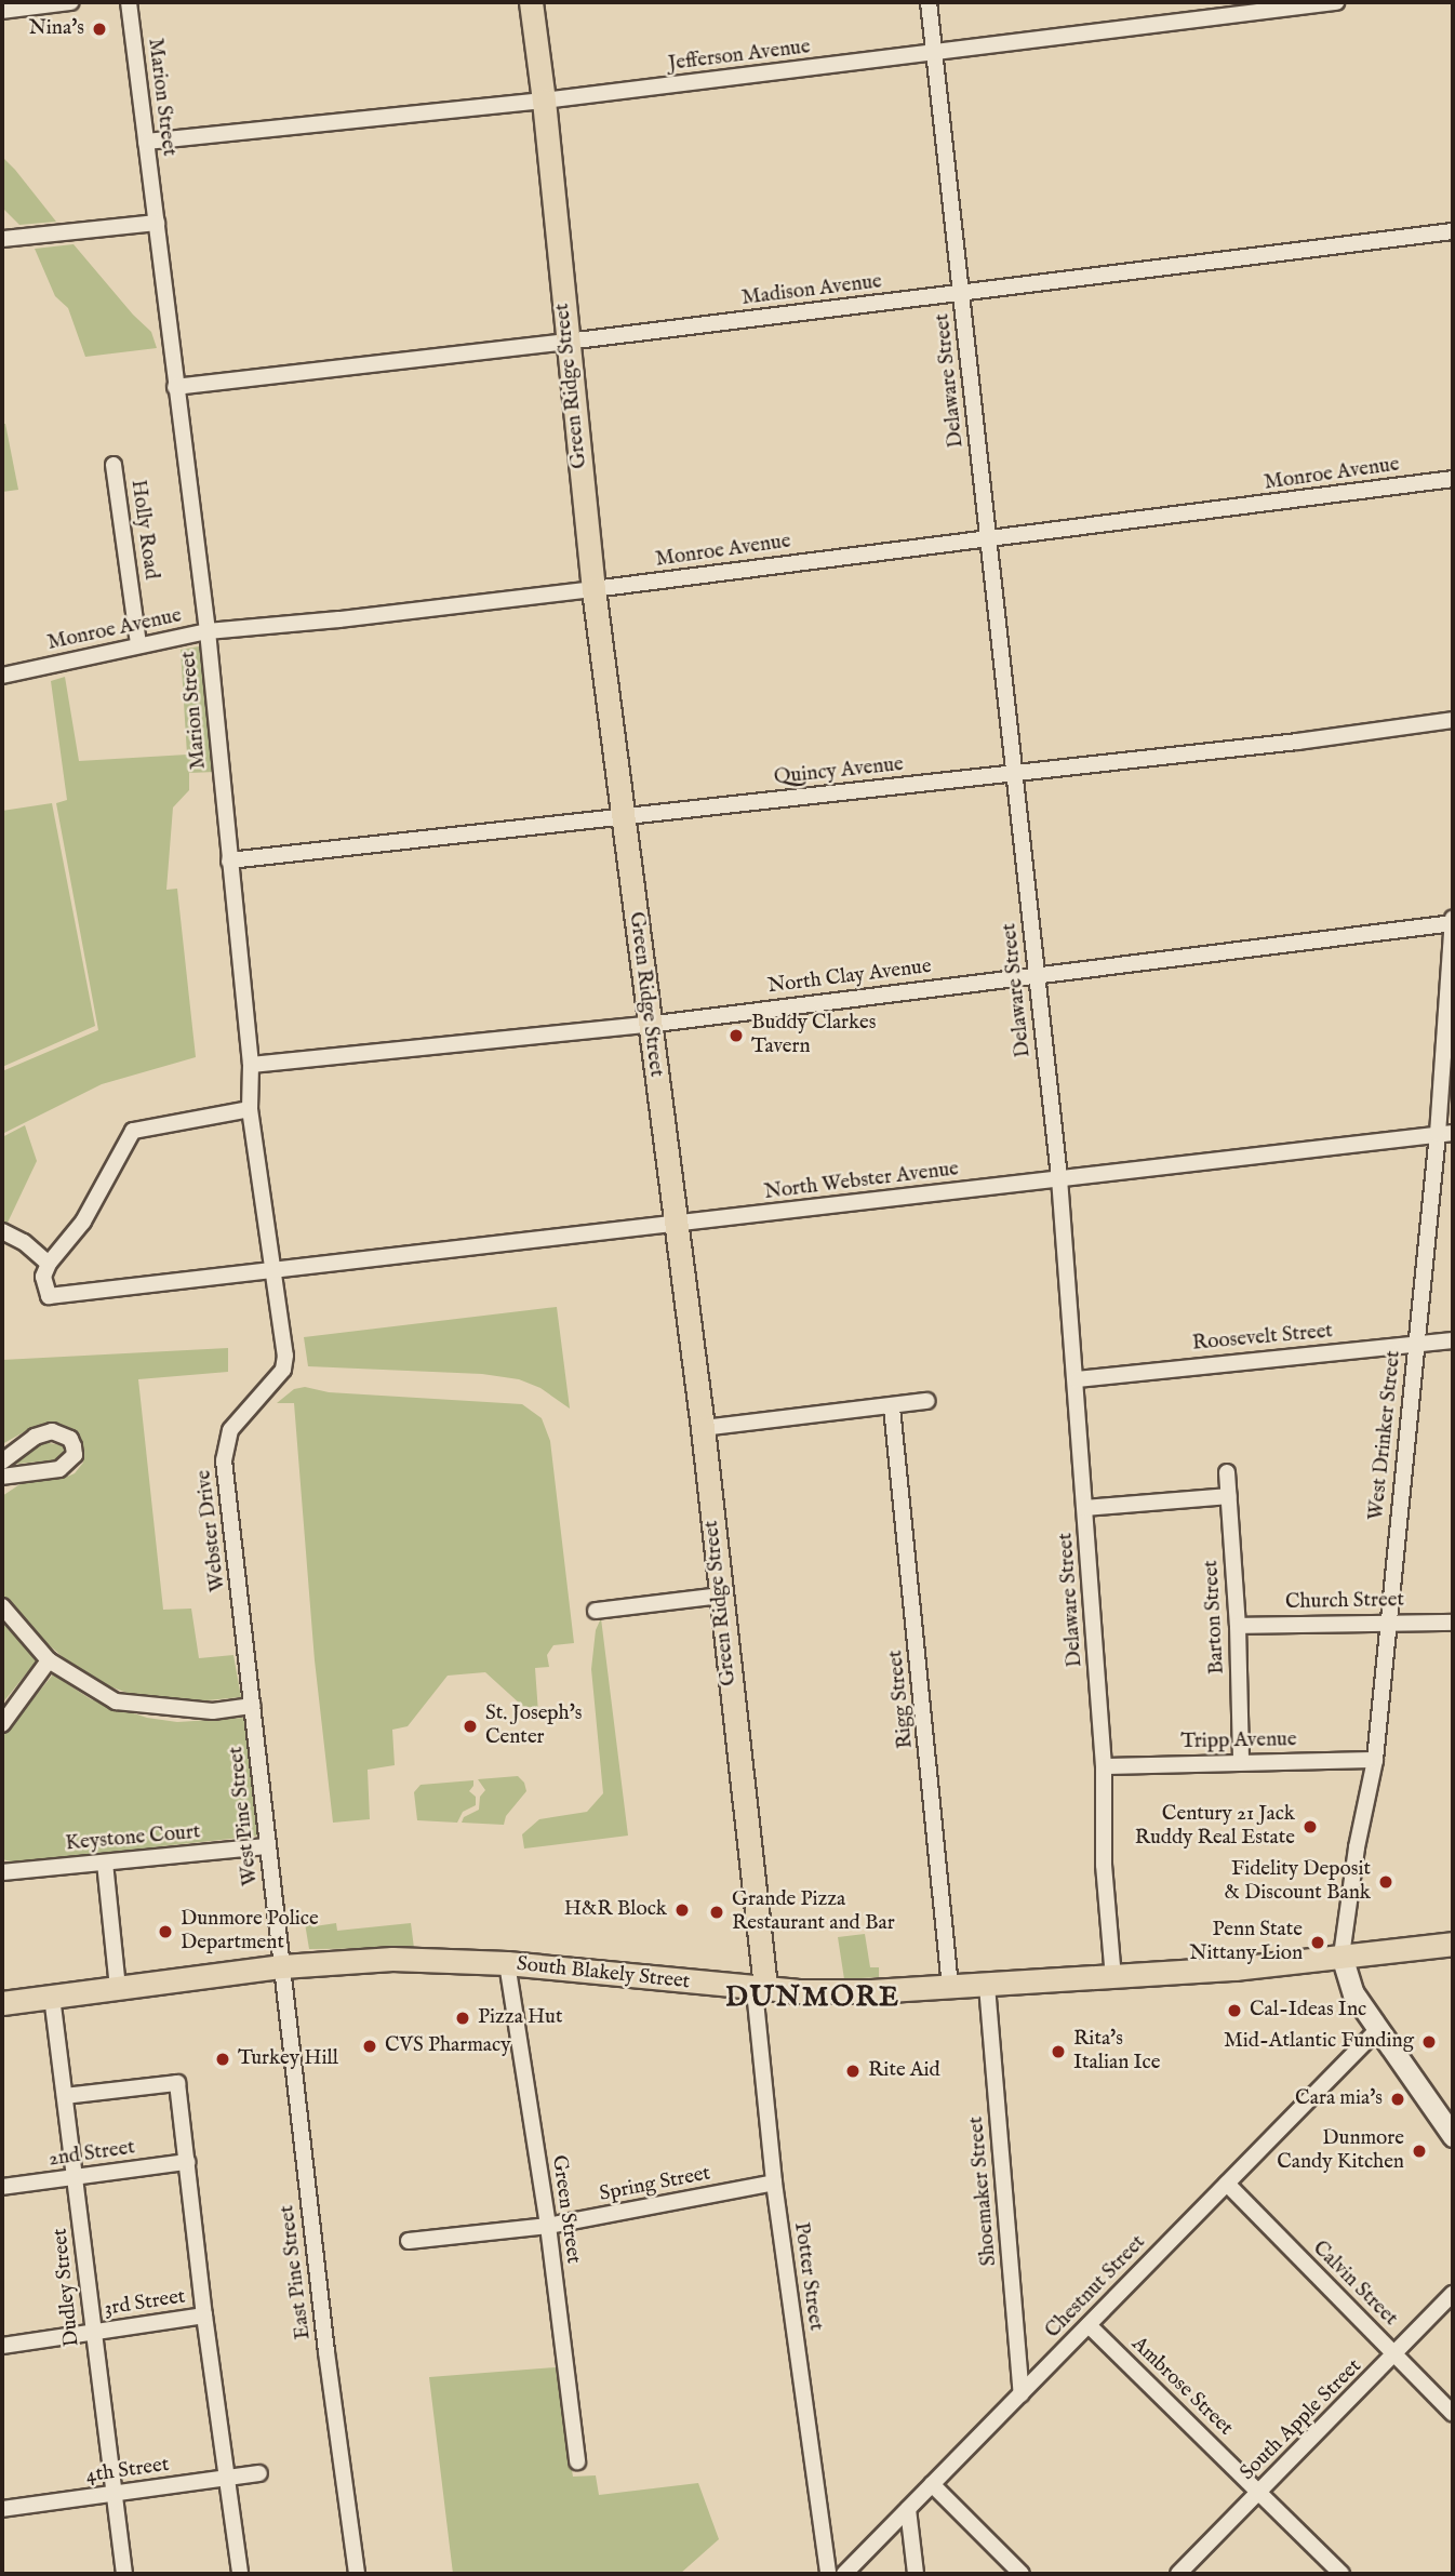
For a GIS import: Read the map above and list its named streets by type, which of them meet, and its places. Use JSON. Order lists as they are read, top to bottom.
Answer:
{
  "streets": {
    "main road": ["Green Ridge Street", "South Blakely Street"],
    "street": [
      "Jefferson Avenue",
      "Marion Street",
      "Madison Avenue",
      "Delaware Street",
      "Monroe Avenue",
      "Holly Road",
      "Quincy Avenue",
      "North Clay Avenue",
      "North Webster Avenue",
      "Roosevelt Street",
      "West Drinker Street",
      "Webster Drive",
      "Church Street",
      "Barton Street",
      "Rigg Street",
      "Tripp Avenue",
      "West Pine Street",
      "Keystone Court",
      "2nd Street",
      "Spring Street",
      "Shoemaker Street",
      "Green Street",
      "East Pine Street",
      "Potter Street",
      "Calvin Street",
      "Dudley Street",
      "Chestnut Street",
      "3rd Street",
      "Ambrose Street",
      "South Apple Street",
      "4th Street"
    ]
  },
  "crossings": [
    ["Jefferson Avenue", "Marion Street"],
    ["Jefferson Avenue", "Delaware Street"],
    ["Jefferson Avenue", "Green Ridge Street"],
    ["Marion Street", "Madison Avenue"],
    ["Marion Street", "Monroe Avenue"],
    ["Marion Street", "Quincy Avenue"],
    ["Marion Street", "North Clay Avenue"],
    ["Marion Street", "North Webster Avenue"],
    ["Marion Street", "Webster Drive"],
    ["Madison Avenue", "Delaware Street"],
    ["Madison Avenue", "Green Ridge Street"],
    ["Delaware Street", "Monroe Avenue"],
    ["Delaware Street", "Quincy Avenue"],
    ["Delaware Street", "North Clay Avenue"],
    ["Delaware Street", "North Webster Avenue"],
    ["Delaware Street", "Roosevelt Street"],
    ["Delaware Street", "Tripp Avenue"],
    ["Delaware Street", "South Blakely Street"],
    ["Green Ridge Street", "Monroe Avenue"],
    ["Green Ridge Street", "Quincy Avenue"],
    ["Green Ridge Street", "North Clay Avenue"],
    ["Green Ridge Street", "North Webster Avenue"],
    ["Green Ridge Street", "South Blakely Street"],
    ["Green Ridge Street", "Potter Street"],
    ["Monroe Avenue", "Holly Road"],
    ["North Clay Avenue", "West Drinker Street"],
    ["North Webster Avenue", "West Drinker Street"],
    ["Roosevelt Street", "West Drinker Street"],
    ["West Drinker Street", "Church Street"],
    ["West Drinker Street", "Tripp Avenue"],
    ["West Drinker Street", "South Blakely Street"],
    ["Webster Drive", "West Pine Street"],
    ["Church Street", "Barton Street"],
    ["Barton Street", "Tripp Avenue"],
    ["Rigg Street", "South Blakely Street"],
    ["West Pine Street", "Keystone Court"],
    ["West Pine Street", "South Blakely Street"],
    ["West Pine Street", "East Pine Street"],
    ["South Blakely Street", "Shoemaker Street"],
    ["South Blakely Street", "Green Street"],
    ["South Blakely Street", "East Pine Street"],
    ["South Blakely Street", "Potter Street"],
    ["South Blakely Street", "Dudley Street"],
    ["2nd Street", "Dudley Street"],
    ["Spring Street", "Green Street"],
    ["Spring Street", "Potter Street"],
    ["Shoemaker Street", "Chestnut Street"],
    ["Calvin Street", "Chestnut Street"],
    ["Calvin Street", "South Apple Street"],
    ["Dudley Street", "3rd Street"],
    ["Dudley Street", "4th Street"],
    ["Chestnut Street", "Ambrose Street"],
    ["Ambrose Street", "South Apple Street"]
  ],
  "districts": ["DUNMORE"],
  "places": [
    "Nina's",
    "Buddy Clarkes Tavern",
    "St. Joseph's Center",
    "Century 21 Jack Ruddy Real Estate",
    "Fidelity Deposit & Discount Bank",
    "H&R Block",
    "Grande Pizza Restaurant and Bar",
    "Dunmore Police Department",
    "Penn State Nittany Lion",
    "Cal-Ideas Inc",
    "Pizza Hut",
    "Mid-Atlantic Funding",
    "CVS Pharmacy",
    "Rita's Italian Ice",
    "Turkey Hill",
    "Rite Aid",
    "Cara mia's",
    "Dunmore Candy Kitchen"
  ]
}
